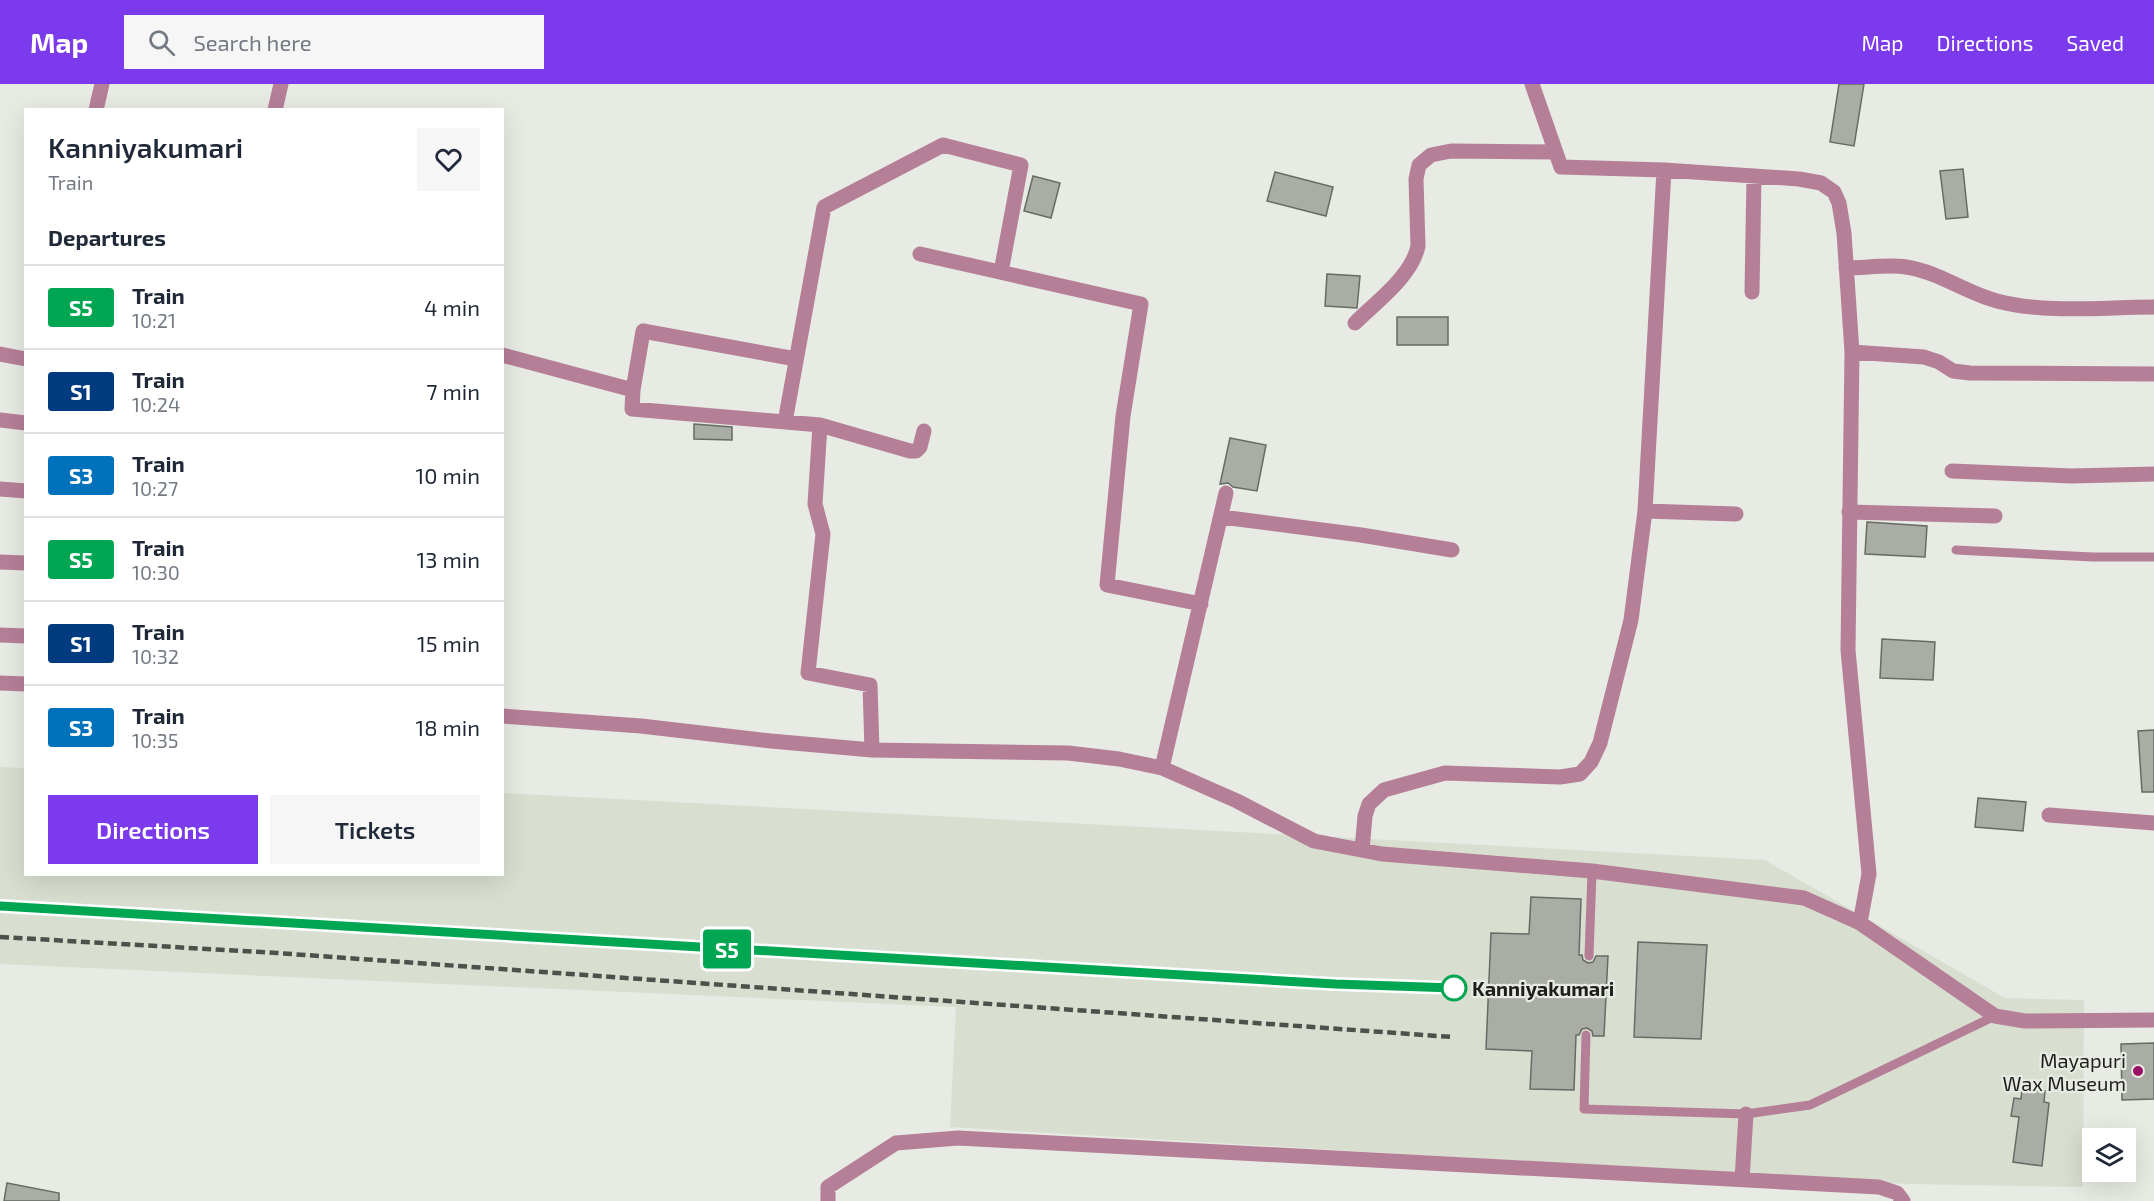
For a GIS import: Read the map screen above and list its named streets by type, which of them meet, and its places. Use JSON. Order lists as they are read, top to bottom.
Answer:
{
  "places": ["Kanniyakumari", "Mayapuri Wax Museum"],
  "page": {
    "header": "Map",
    "search": "Search here",
    "nav": ["Map", "Directions", "Saved"],
    "on_map": "S5",
    "heading": [
      ["Kanniyakumari", "Train"],
      "Departures"
    ],
    "list": [
      {
        "mark": "S5",
        "name": "Train",
        "note": "10:21",
        "value": "4 min"
      },
      {
        "mark": "S1",
        "name": "Train",
        "note": "10:24",
        "value": "7 min"
      },
      {
        "mark": "S3",
        "name": "Train",
        "note": "10:27",
        "value": "10 min"
      },
      {
        "mark": "S5",
        "name": "Train",
        "note": "10:30",
        "value": "13 min"
      },
      {
        "mark": "S1",
        "name": "Train",
        "note": "10:32",
        "value": "15 min"
      },
      {
        "mark": "S3",
        "name": "Train",
        "note": "10:35",
        "value": "18 min"
      }
    ],
    "buttons": ["Directions", "Tickets"]
  }
}
